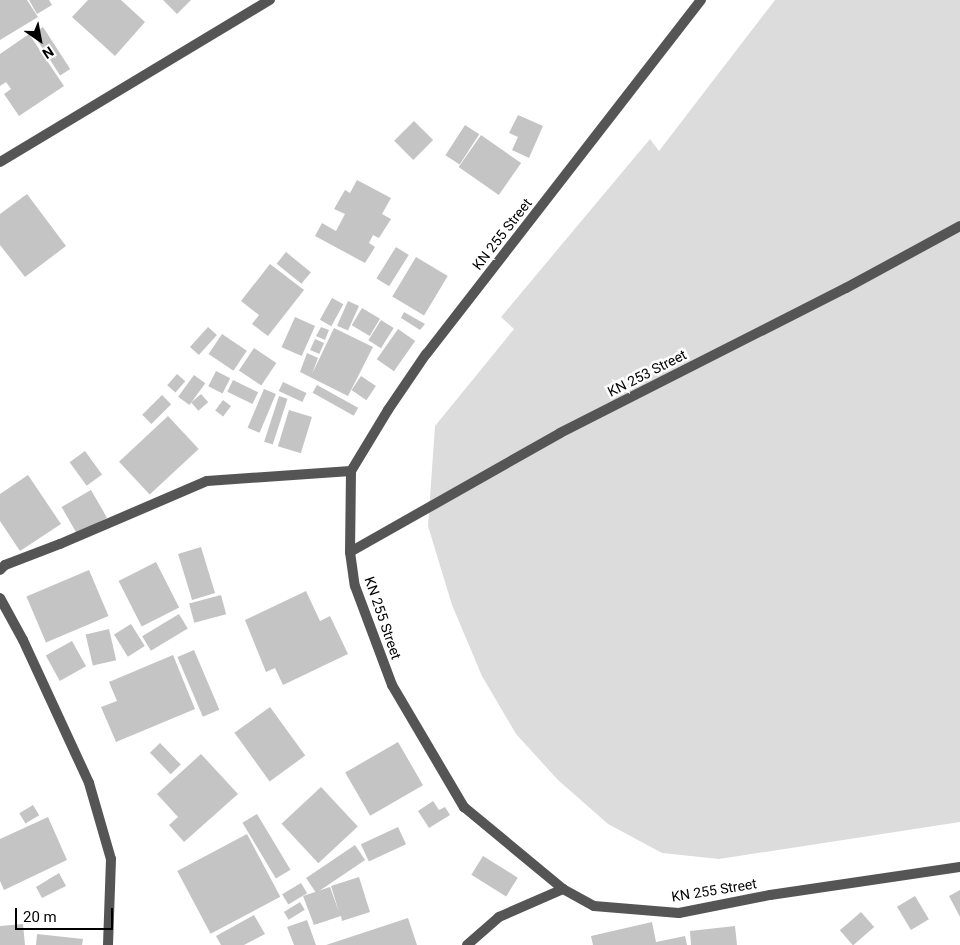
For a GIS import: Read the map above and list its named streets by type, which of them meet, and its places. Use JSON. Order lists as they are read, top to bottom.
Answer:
{
  "streets": {
    "street": ["KN 255 Street", "KN 253 Street"]
  },
  "crossings": [
    ["KN 255 Street", "KN 253 Street"]
  ],
  "scale_bar": "20 m",
  "north": "bottom right"
}
